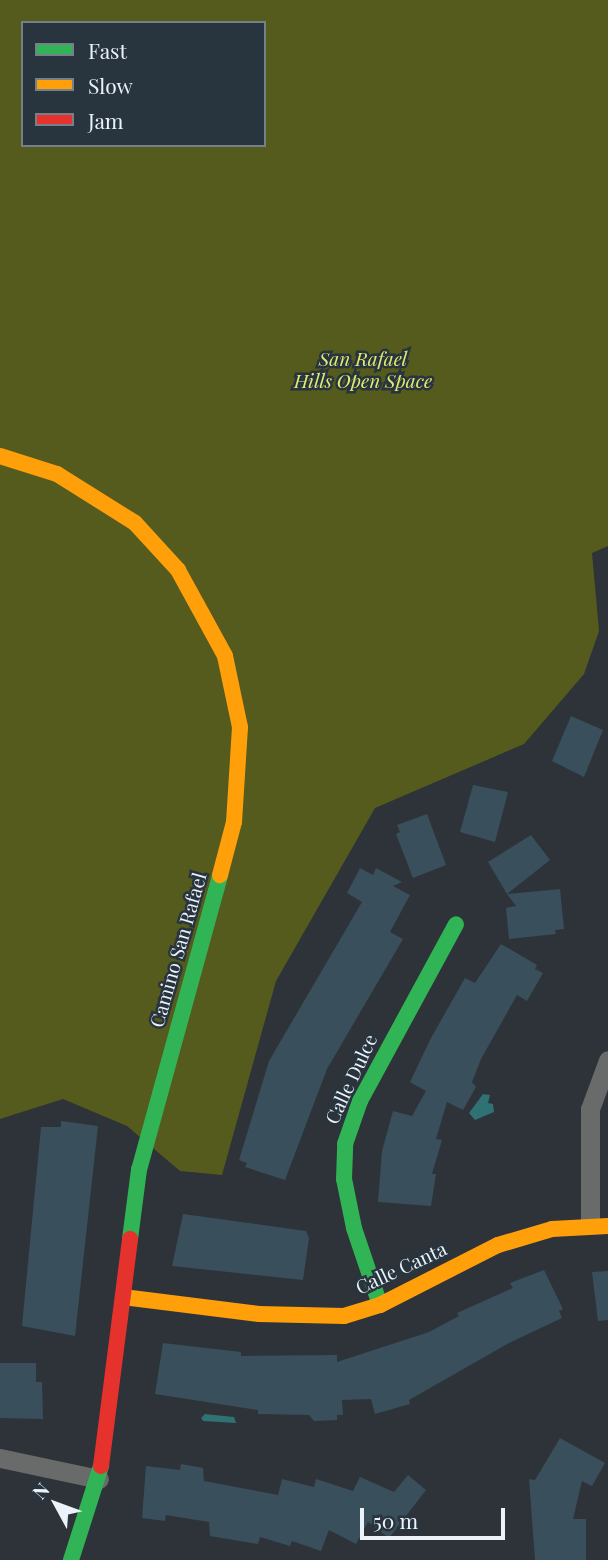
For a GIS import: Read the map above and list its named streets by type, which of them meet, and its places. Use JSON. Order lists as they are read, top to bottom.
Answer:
{
  "streets": {
    "street": ["Camino San Rafael", "Calle Dulce", "Calle Canta"]
  },
  "crossings": [
    ["Camino San Rafael", "Calle Canta"],
    ["Calle Dulce", "Calle Canta"]
  ],
  "parks": ["San Rafael Hills Open Space"],
  "legend": ["Fast", "Slow", "Jam"],
  "scale_bar": "50 m",
  "north": "top left"
}
